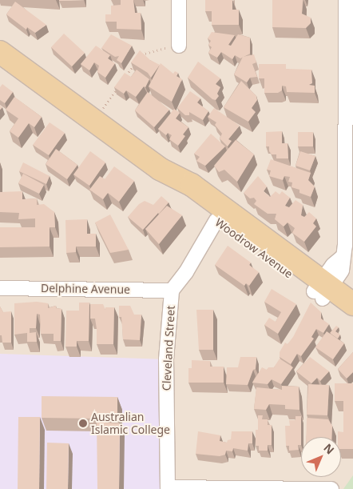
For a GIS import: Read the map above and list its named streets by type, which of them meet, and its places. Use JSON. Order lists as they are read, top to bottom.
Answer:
{
  "streets": {
    "main road": ["Woodrow Avenue"],
    "street": ["Delphine Avenue", "Cleveland Street"]
  },
  "crossings": [
    ["Woodrow Avenue", "Cleveland Street"],
    ["Delphine Avenue", "Cleveland Street"]
  ],
  "places": ["Australian Islamic College"],
  "north": "top right"
}
